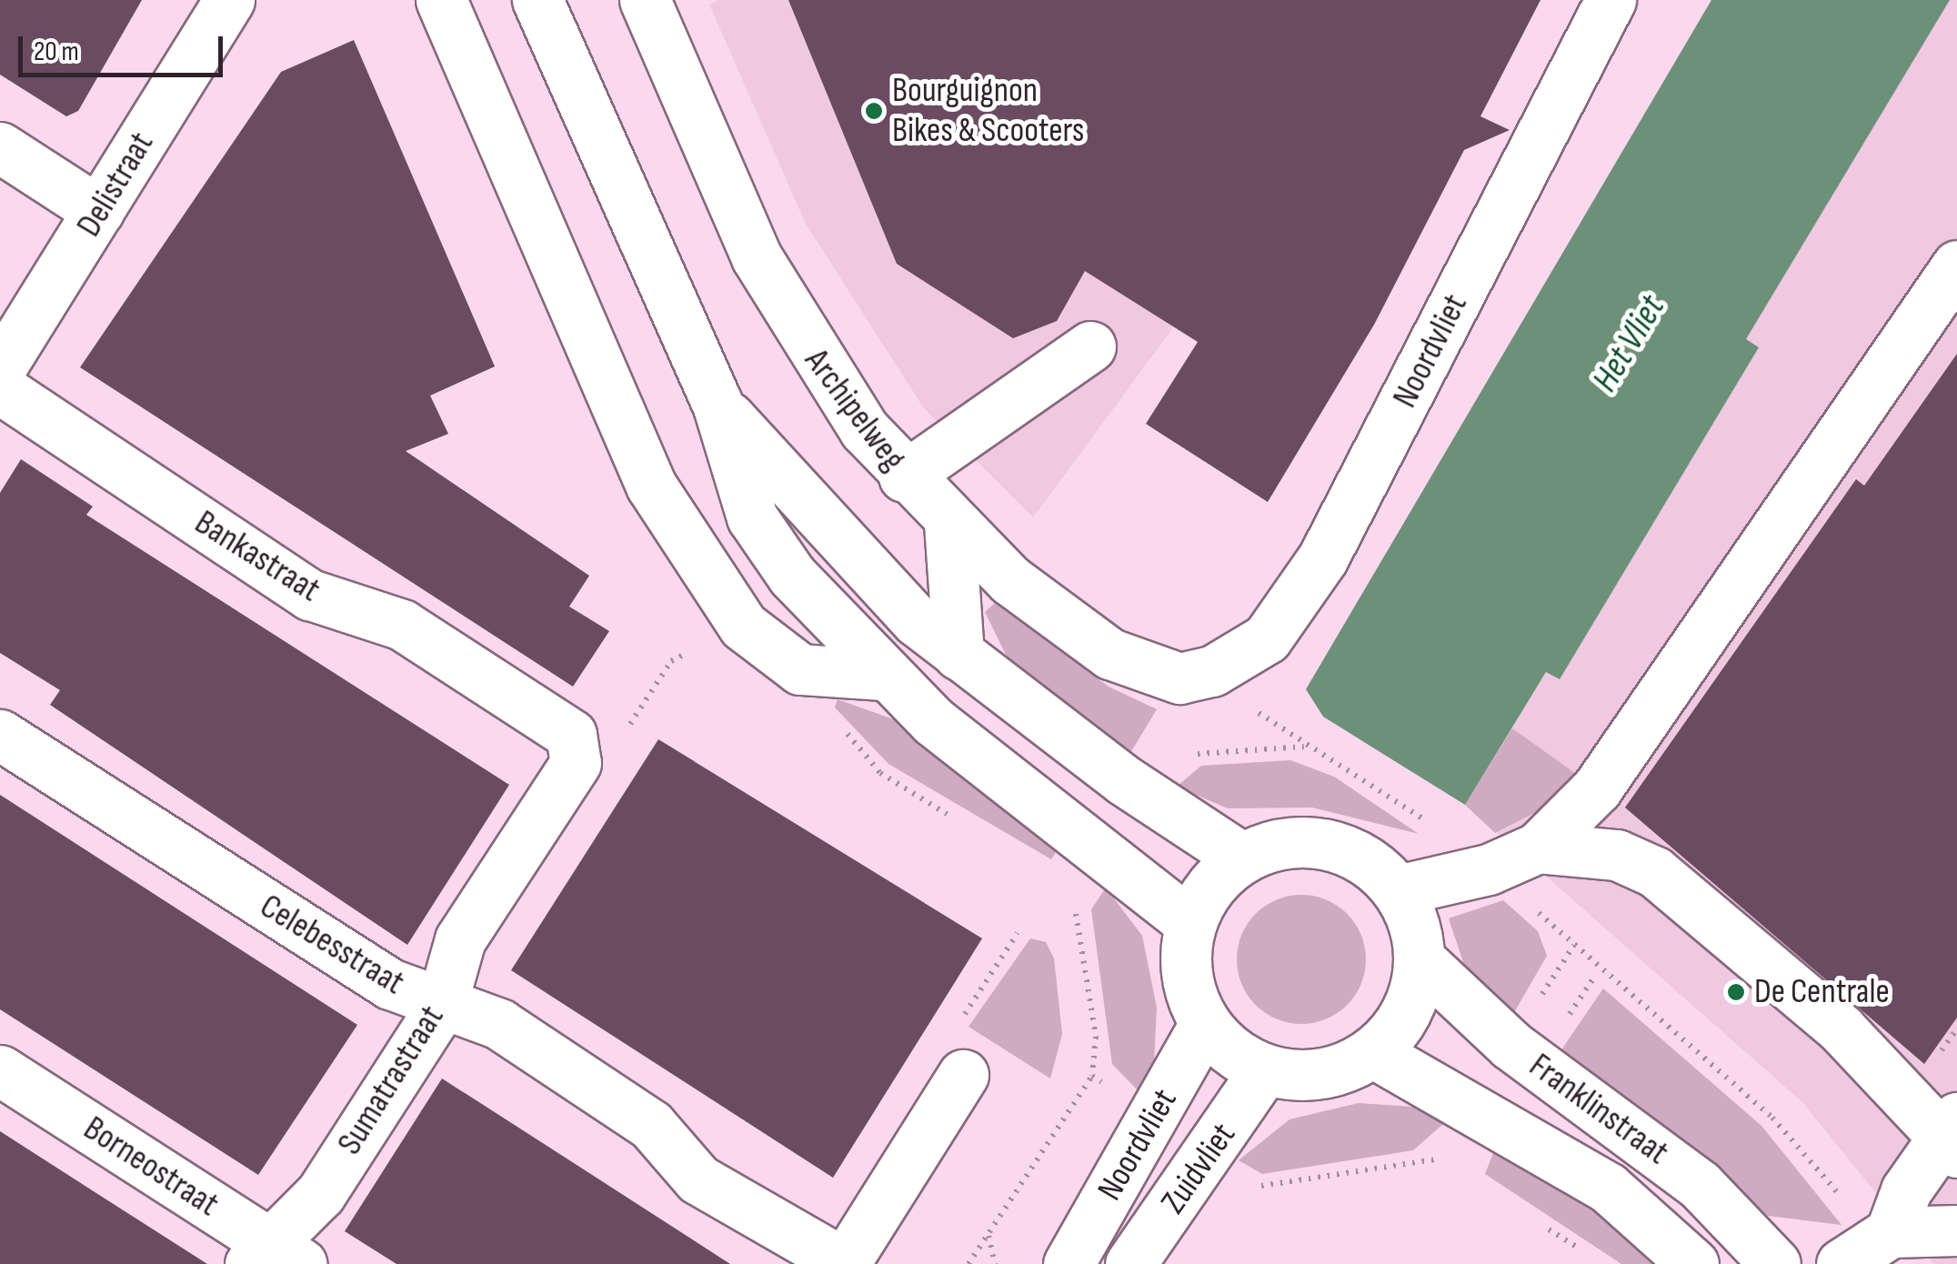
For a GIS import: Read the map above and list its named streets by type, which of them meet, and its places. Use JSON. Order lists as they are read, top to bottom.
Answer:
{
  "streets": {
    "street": [
      "Delistraat",
      "Noordvliet",
      "Archipelweg",
      "Bankastraat",
      "Celebesstraat",
      "Sumatrastraat",
      "Franklinstraat",
      "Borneostraat",
      "Zuidvliet"
    ]
  },
  "crossings": [
    ["Noordvliet", "Archipelweg"],
    ["Noordvliet", "Franklinstraat"],
    ["Noordvliet", "Zuidvliet"],
    ["Bankastraat", "Sumatrastraat"],
    ["Celebesstraat", "Sumatrastraat"],
    ["Sumatrastraat", "Borneostraat"],
    ["Franklinstraat", "Zuidvliet"]
  ],
  "water": ["Het Vliet"],
  "places": ["Bourguignon Bikes & Scooters", "De Centrale"],
  "scale_bar": "20 m"
}
